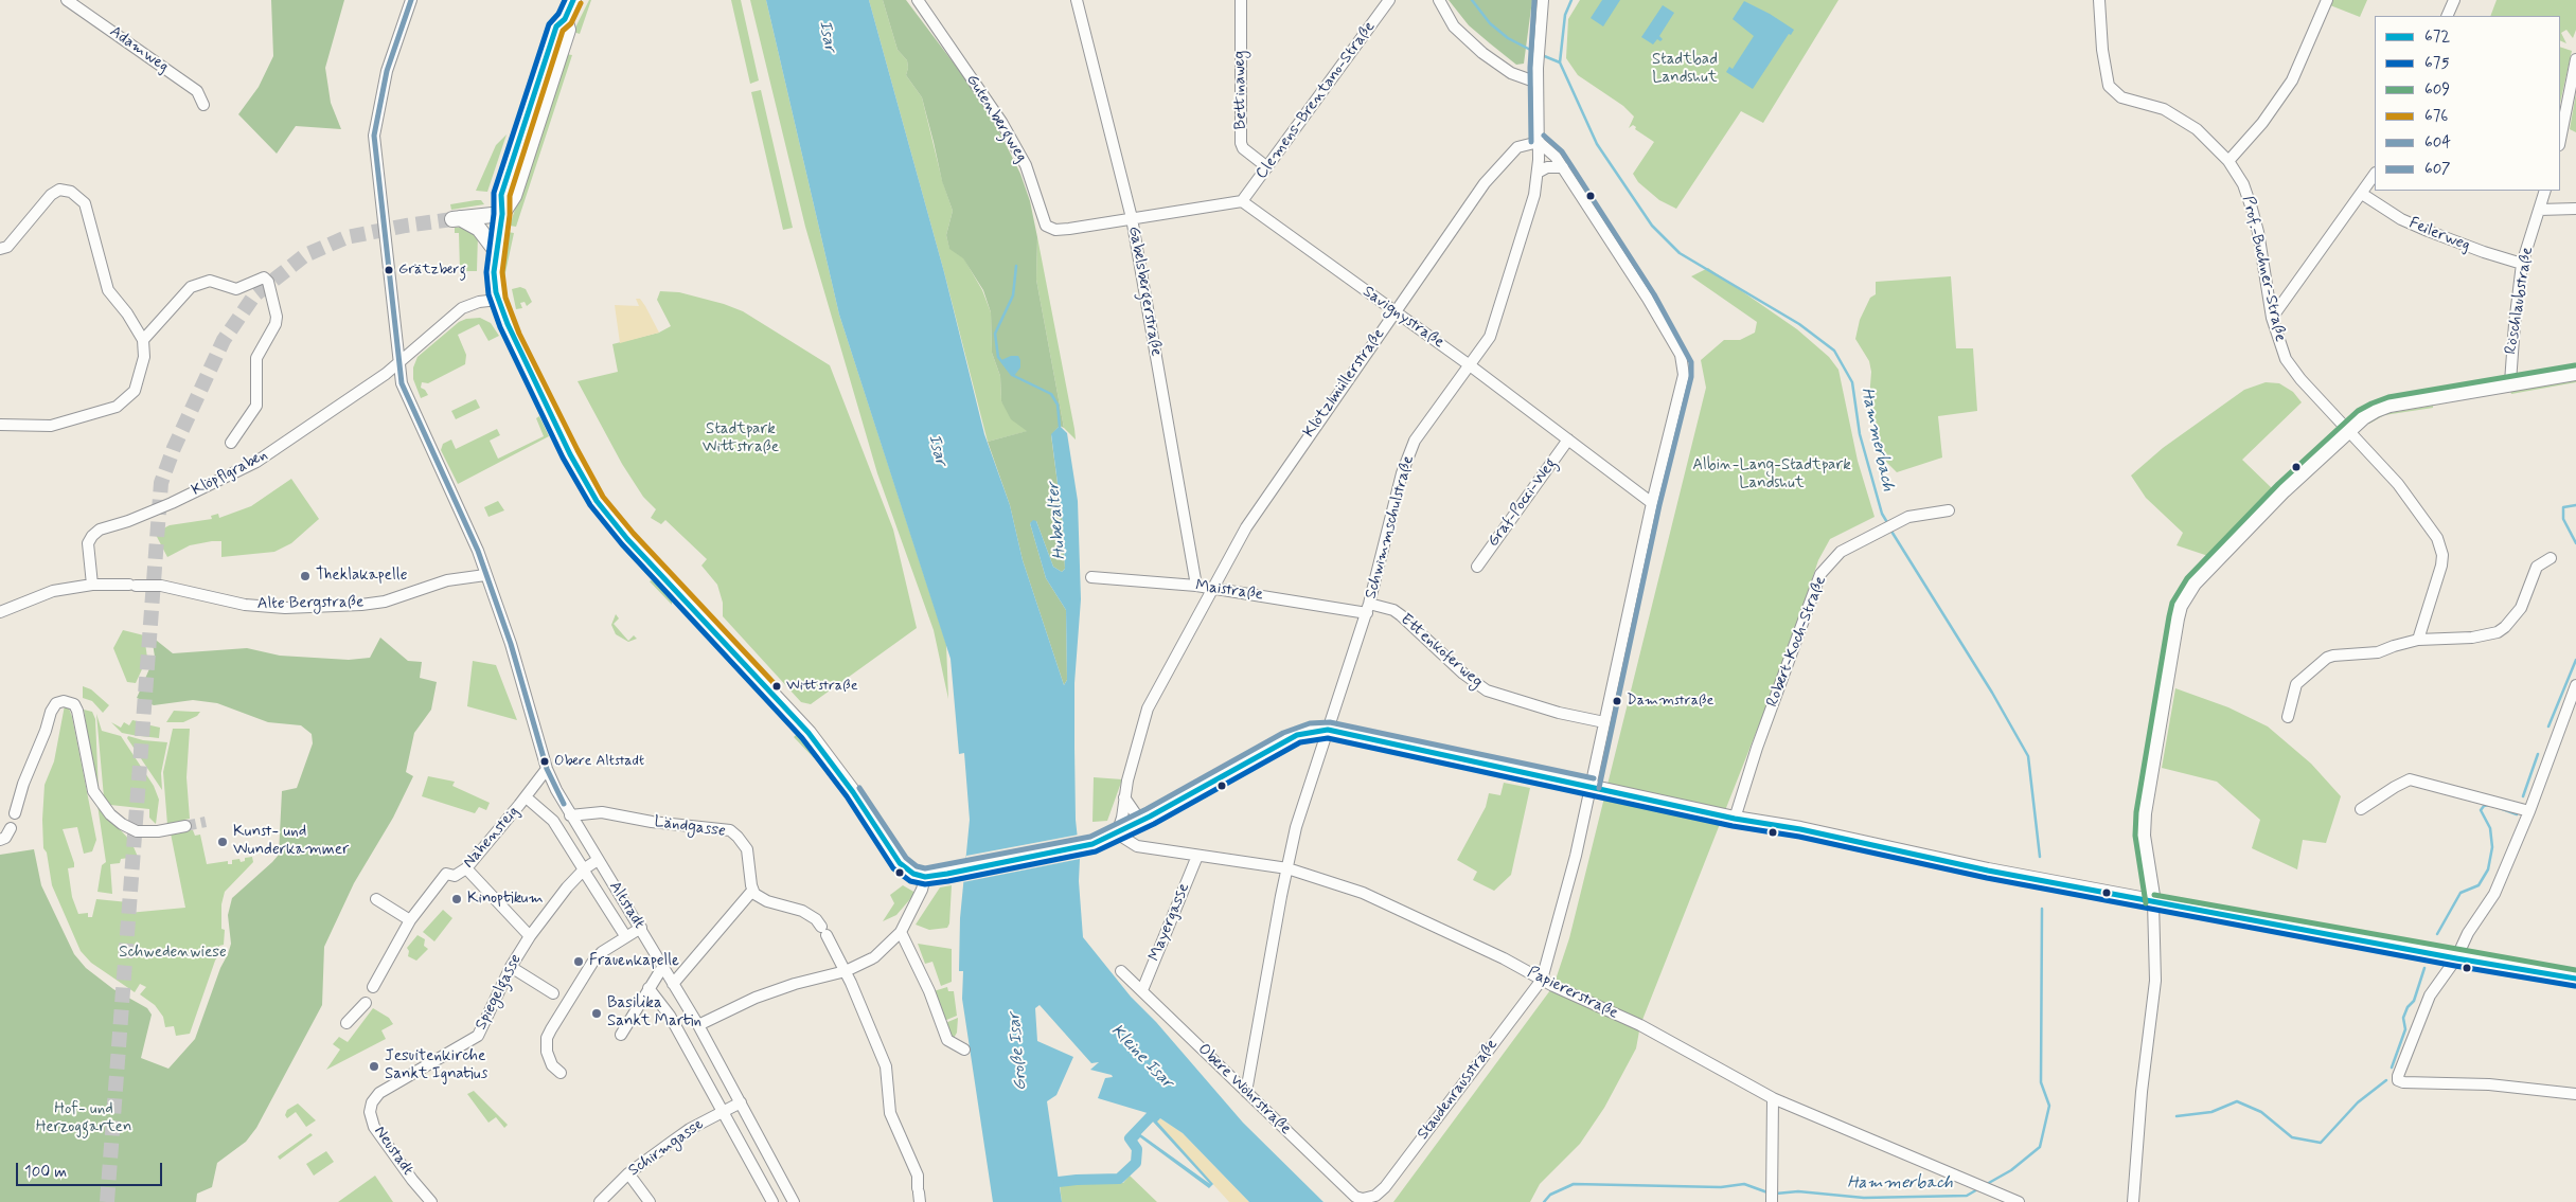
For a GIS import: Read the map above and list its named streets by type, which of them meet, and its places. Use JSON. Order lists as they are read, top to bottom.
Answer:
{
  "streets": {
    "street": [
      "Adamweg",
      "Bettinaweg",
      "Clemens-Brentano-Straße",
      "Gutenbergweg",
      "Feilerweg",
      "Prof.-Buchner-Straße",
      "Gabelsbergerstraße",
      "Röschlaubstraße",
      "Savignystraße",
      "Klötzlmüllerstraße",
      "Klöpflgraben",
      "Graf-Pocci-Weg",
      "Schwimmschulstraße",
      "Maistraße",
      "Alte Bergstraße",
      "Robert-Koch-Straße",
      "Ettenkoferweg",
      "Ländgasse",
      "Nahensteig",
      "Altstadt",
      "Mayergasse",
      "Spiegelgasse",
      "Papiererstraße",
      "Obere Wöhrstraße",
      "Staudenrausstraße",
      "Schirmgasse",
      "Neustadt"
    ]
  },
  "crossings": [
    ["Bettinaweg", "Clemens-Brentano-Straße"],
    ["Clemens-Brentano-Straße", "Savignystraße"],
    ["Gutenbergweg", "Gabelsbergerstraße"],
    ["Feilerweg", "Röschlaubstraße"],
    ["Gabelsbergerstraße", "Maistraße"],
    ["Savignystraße", "Klötzlmüllerstraße"],
    ["Savignystraße", "Graf-Pocci-Weg"],
    ["Savignystraße", "Schwimmschulstraße"],
    ["Klötzlmüllerstraße", "Schwimmschulstraße"],
    ["Klötzlmüllerstraße", "Maistraße"],
    ["Klötzlmüllerstraße", "Papiererstraße"],
    ["Klöpflgraben", "Alte Bergstraße"],
    ["Klöpflgraben", "Altstadt"],
    ["Schwimmschulstraße", "Maistraße"],
    ["Schwimmschulstraße", "Ettenkoferweg"],
    ["Schwimmschulstraße", "Papiererstraße"],
    ["Schwimmschulstraße", "Obere Wöhrstraße"],
    ["Maistraße", "Ettenkoferweg"],
    ["Alte Bergstraße", "Altstadt"],
    ["Ländgasse", "Altstadt"],
    ["Nahensteig", "Altstadt"],
    ["Altstadt", "Spiegelgasse"],
    ["Altstadt", "Schirmgasse"],
    ["Mayergasse", "Papiererstraße"],
    ["Mayergasse", "Obere Wöhrstraße"],
    ["Spiegelgasse", "Neustadt"],
    ["Papiererstraße", "Staudenrausstraße"],
    ["Obere Wöhrstraße", "Staudenrausstraße"]
  ],
  "water": [
    "Isar",
    "Hammerbach",
    "Huberalter",
    "Große Isar",
    "Kleine Isar"
  ],
  "parks": [
    "Stadtbad Landshut",
    "Stadtpark Wittstraße",
    "Albin-Lang-Stadtpark Landshut",
    "Schwedenwiese",
    "Hof- und Herzoggarten"
  ],
  "places": [
    "Grätzberg",
    "Theklakapelle",
    "Wittstraße",
    "Dammstraße",
    "Obere Altstadt",
    "Kunst- und Wunderkammer",
    "Kinoptikum",
    "Frauenkapelle",
    "Basilika Sankt Martin",
    "Jesuitenkirche Sankt Ignatius"
  ],
  "lines": [
    "transit line 672",
    "transit line 675",
    "transit line 604",
    "transit line 607",
    "transit line 676",
    "transit line 609"
  ],
  "legend": [
    "672",
    "675",
    "609",
    "676",
    "604",
    "607"
  ],
  "scale_bar": "100 m"
}
